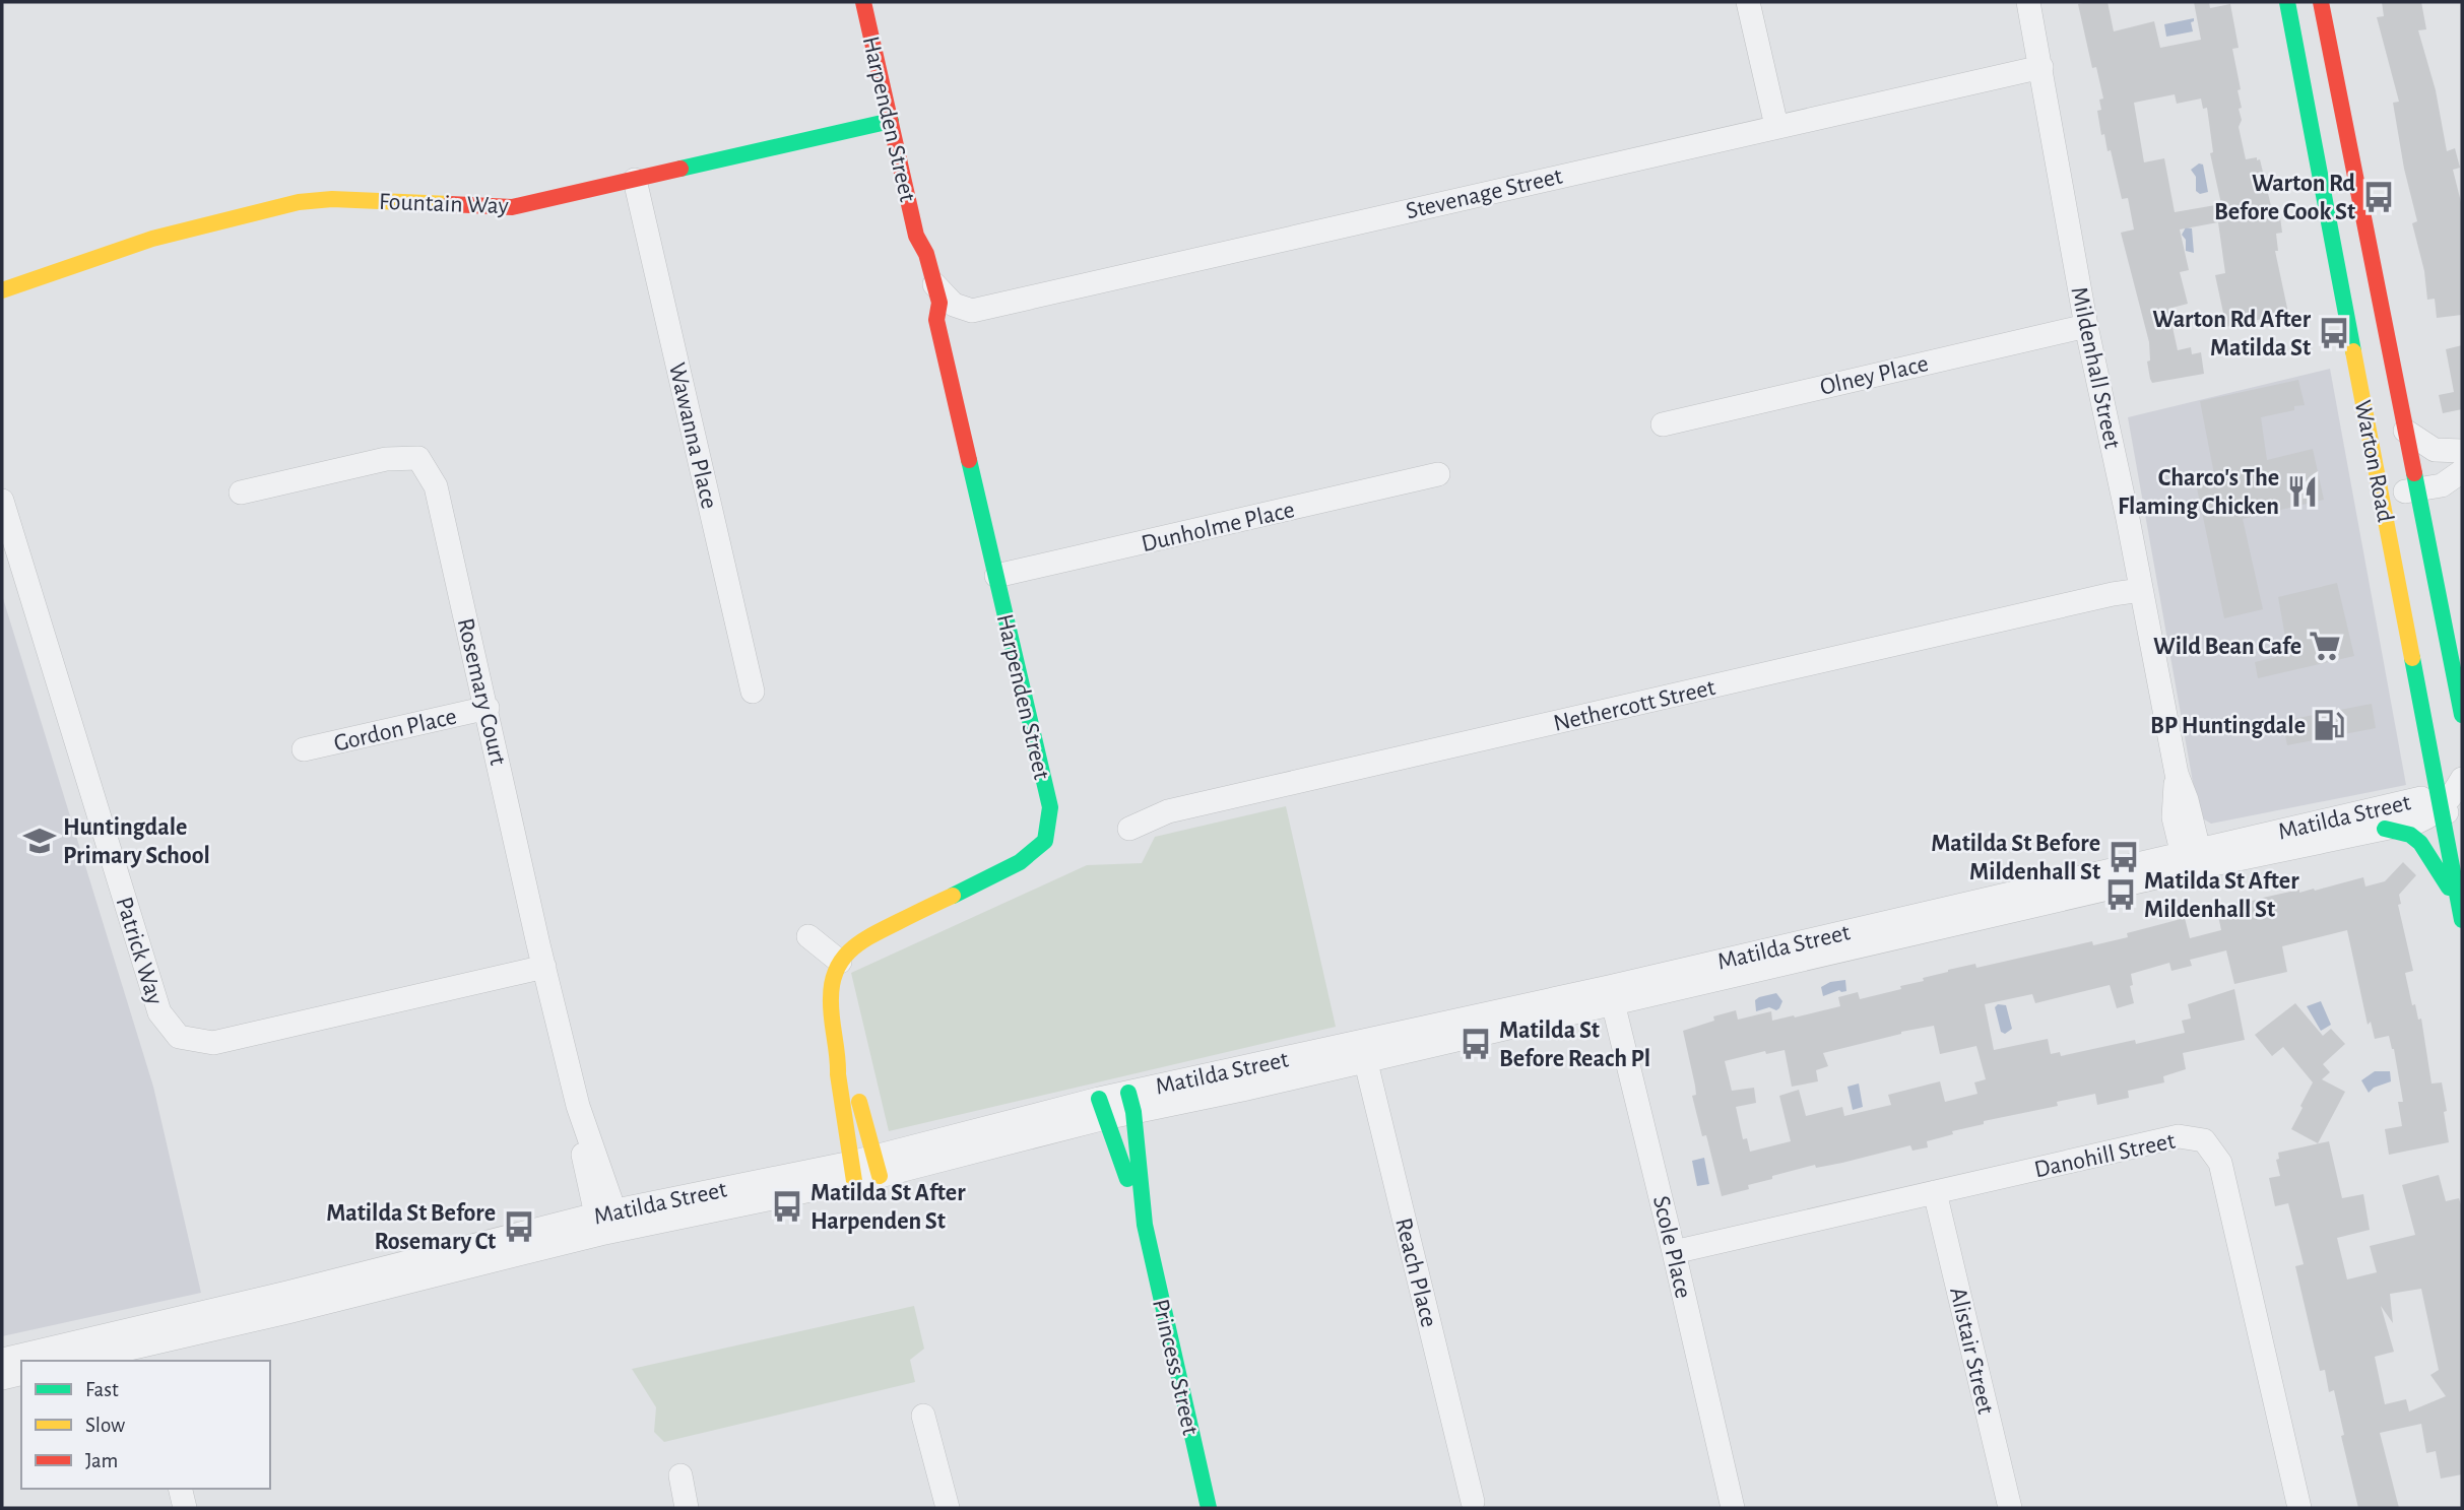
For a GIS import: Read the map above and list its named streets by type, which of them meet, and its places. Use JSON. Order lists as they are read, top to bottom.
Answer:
{
  "streets": {
    "street": [
      "Harpenden Street",
      "Stevenage Street",
      "Fountain Way",
      "Mildenhall Street",
      "Olney Place",
      "Wawanna Place",
      "Warton Road",
      "Dunholme Place",
      "Rosemary Court",
      "Nethercott Street",
      "Gordon Place",
      "Matilda Street",
      "Patrick Way",
      "Danohill Street",
      "Scole Place",
      "Reach Place",
      "Alistair Street",
      "Princess Street"
    ]
  },
  "crossings": [
    ["Harpenden Street", "Stevenage Street"],
    ["Harpenden Street", "Fountain Way"],
    ["Harpenden Street", "Dunholme Place"],
    ["Stevenage Street", "Mildenhall Street"],
    ["Fountain Way", "Wawanna Place"],
    ["Mildenhall Street", "Olney Place"],
    ["Mildenhall Street", "Nethercott Street"],
    ["Mildenhall Street", "Matilda Street"],
    ["Warton Road", "Matilda Street"],
    ["Rosemary Court", "Gordon Place"],
    ["Rosemary Court", "Matilda Street"],
    ["Rosemary Court", "Patrick Way"],
    ["Matilda Street", "Scole Place"],
    ["Matilda Street", "Reach Place"],
    ["Matilda Street", "Princess Street"],
    ["Danohill Street", "Scole Place"],
    ["Danohill Street", "Alistair Street"]
  ],
  "places": {
    "bus stop": [
      "Warton Rd Before Cook St",
      "Warton Rd After Matilda St",
      "Matilda St Before Mildenhall St",
      "Matilda St After Mildenhall St",
      "Matilda St Before Reach Pl",
      "Matilda St After Harpenden St",
      "Matilda St Before Rosemary Ct"
    ],
    "restaurant": ["Charco's The Flaming Chicken"],
    "supermarket": ["Wild Bean Cafe"],
    "fuel station": ["BP Huntingdale"],
    "school or university": ["Huntingdale Primary School"]
  },
  "legend": ["Fast", "Slow", "Jam"]
}
